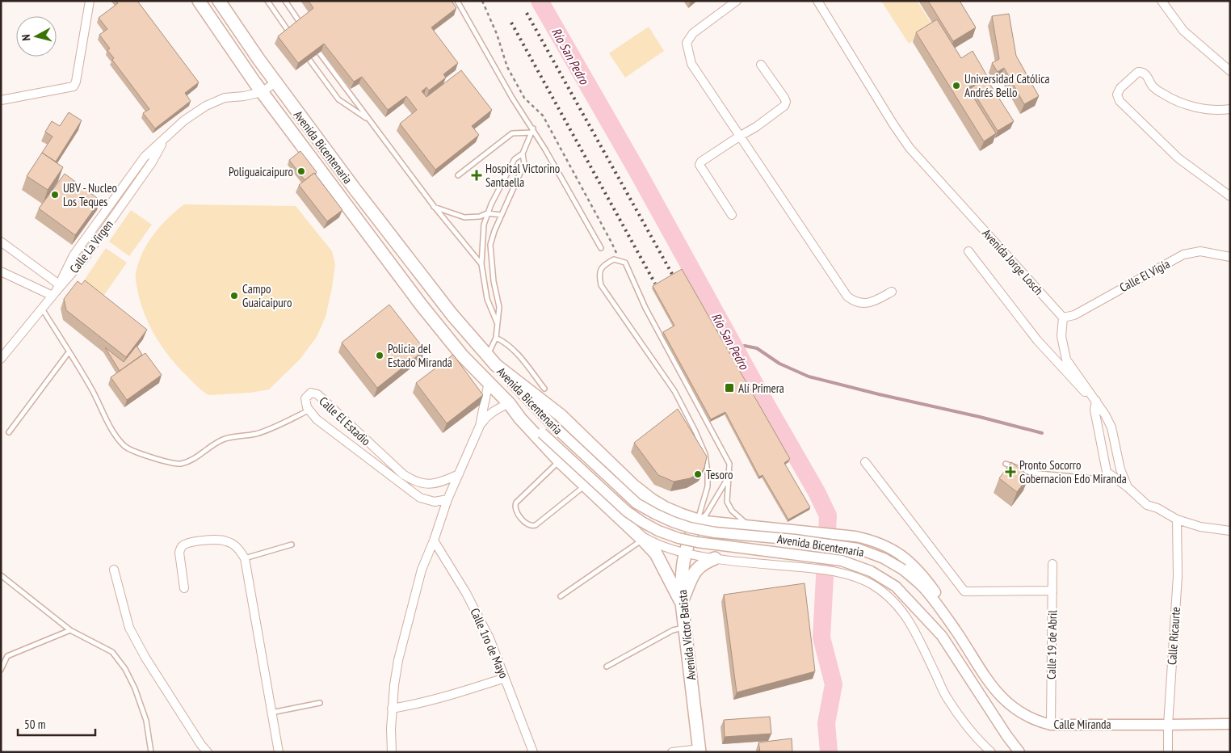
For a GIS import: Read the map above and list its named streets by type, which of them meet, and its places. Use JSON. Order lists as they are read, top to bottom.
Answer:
{
  "streets": {
    "main road": ["Avenida Bicentenaria", "Avenida Víctor Batista"],
    "street": [
      "Calle La Virgen",
      "Avenida Jorge Losch",
      "Calle El Vigía",
      "Calle El Estadio",
      "Calle Ricaurte",
      "Calle 1ro de Mayo",
      "Calle 19 de Abril",
      "Calle Miranda"
    ]
  },
  "crossings": [
    ["Avenida Bicentenaria", "Calle La Virgen"],
    ["Avenida Bicentenaria", "Calle Miranda"],
    ["Avenida Jorge Losch", "Calle El Vigía"],
    ["Calle Ricaurte", "Calle Miranda"],
    ["Calle 19 de Abril", "Calle Miranda"]
  ],
  "water": ["Río San Pedro"],
  "places": {
    "other": [
      "Universidad Católica Andrés Bello",
      "Poliguaicaipuro",
      "UBV - Nucleo Los Teques",
      "Campo Guaicaipuro",
      "Policia del Estado Miranda",
      "Tesoro"
    ],
    "health": ["Hospital Victorino Santaella", "Pronto Socorro Gobernacion Edo Miranda"],
    "transit": ["Alí Primera"]
  },
  "scale_bar": "50 m",
  "north": "left"
}
